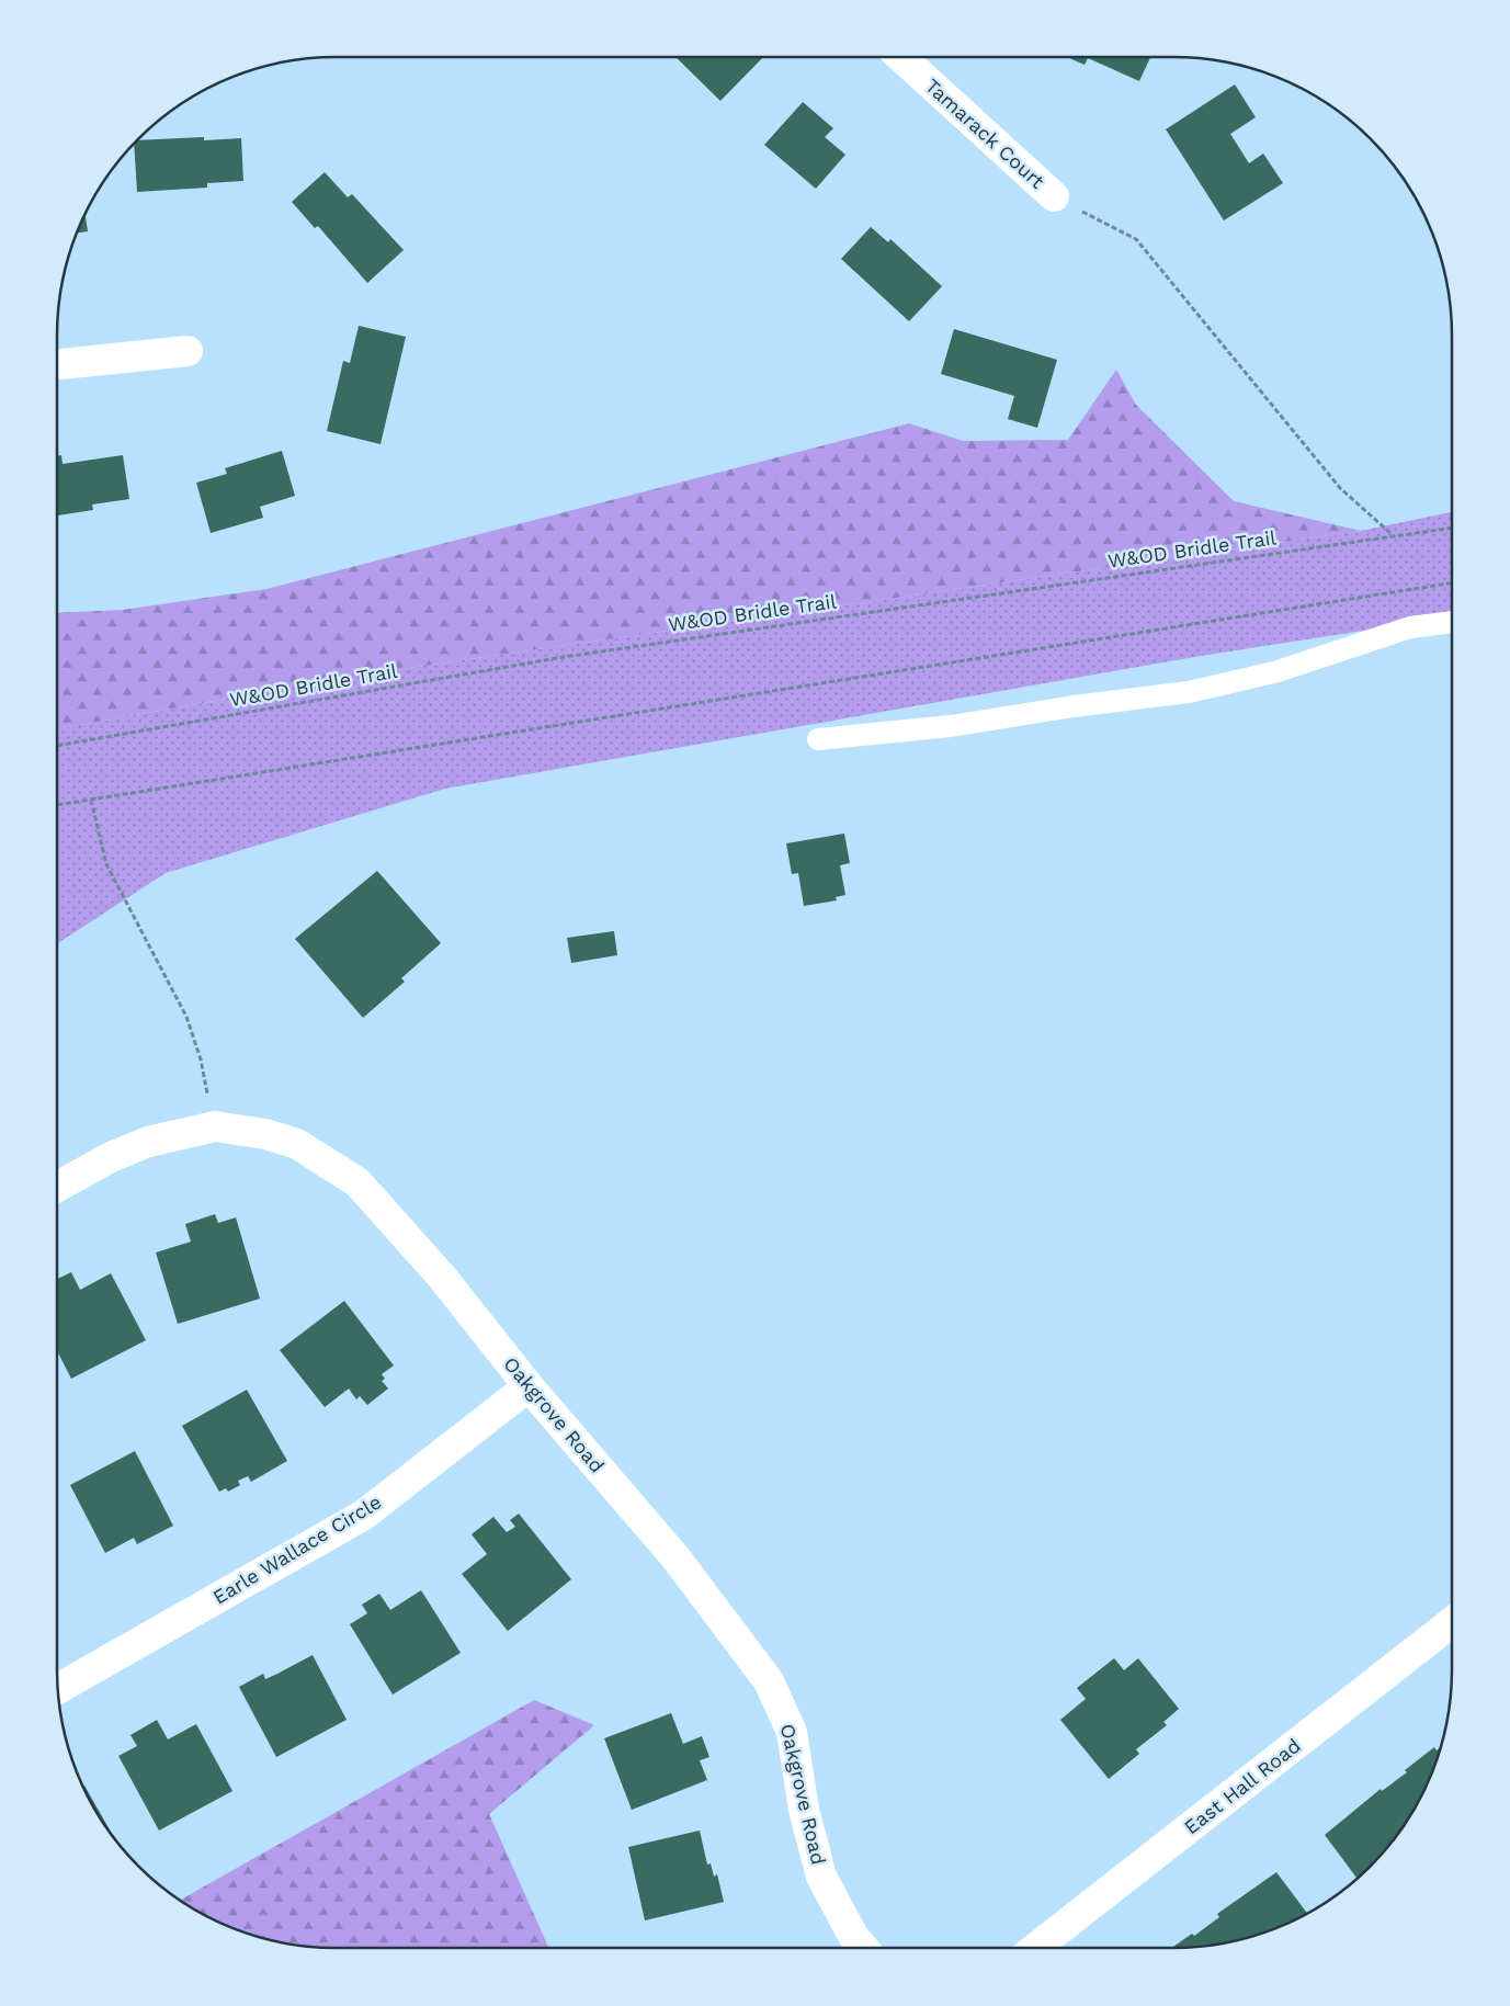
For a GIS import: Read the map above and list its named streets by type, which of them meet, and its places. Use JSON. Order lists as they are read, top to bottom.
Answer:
{
  "streets": {
    "street": [
      "Tamarack Court",
      "Oakgrove Road",
      "Earle Wallace Circle",
      "East Hall Road"
    ],
    "path": ["W&OD Bridle Trail"]
  },
  "crossings": [
    ["Oakgrove Road", "Earle Wallace Circle"]
  ]
}
